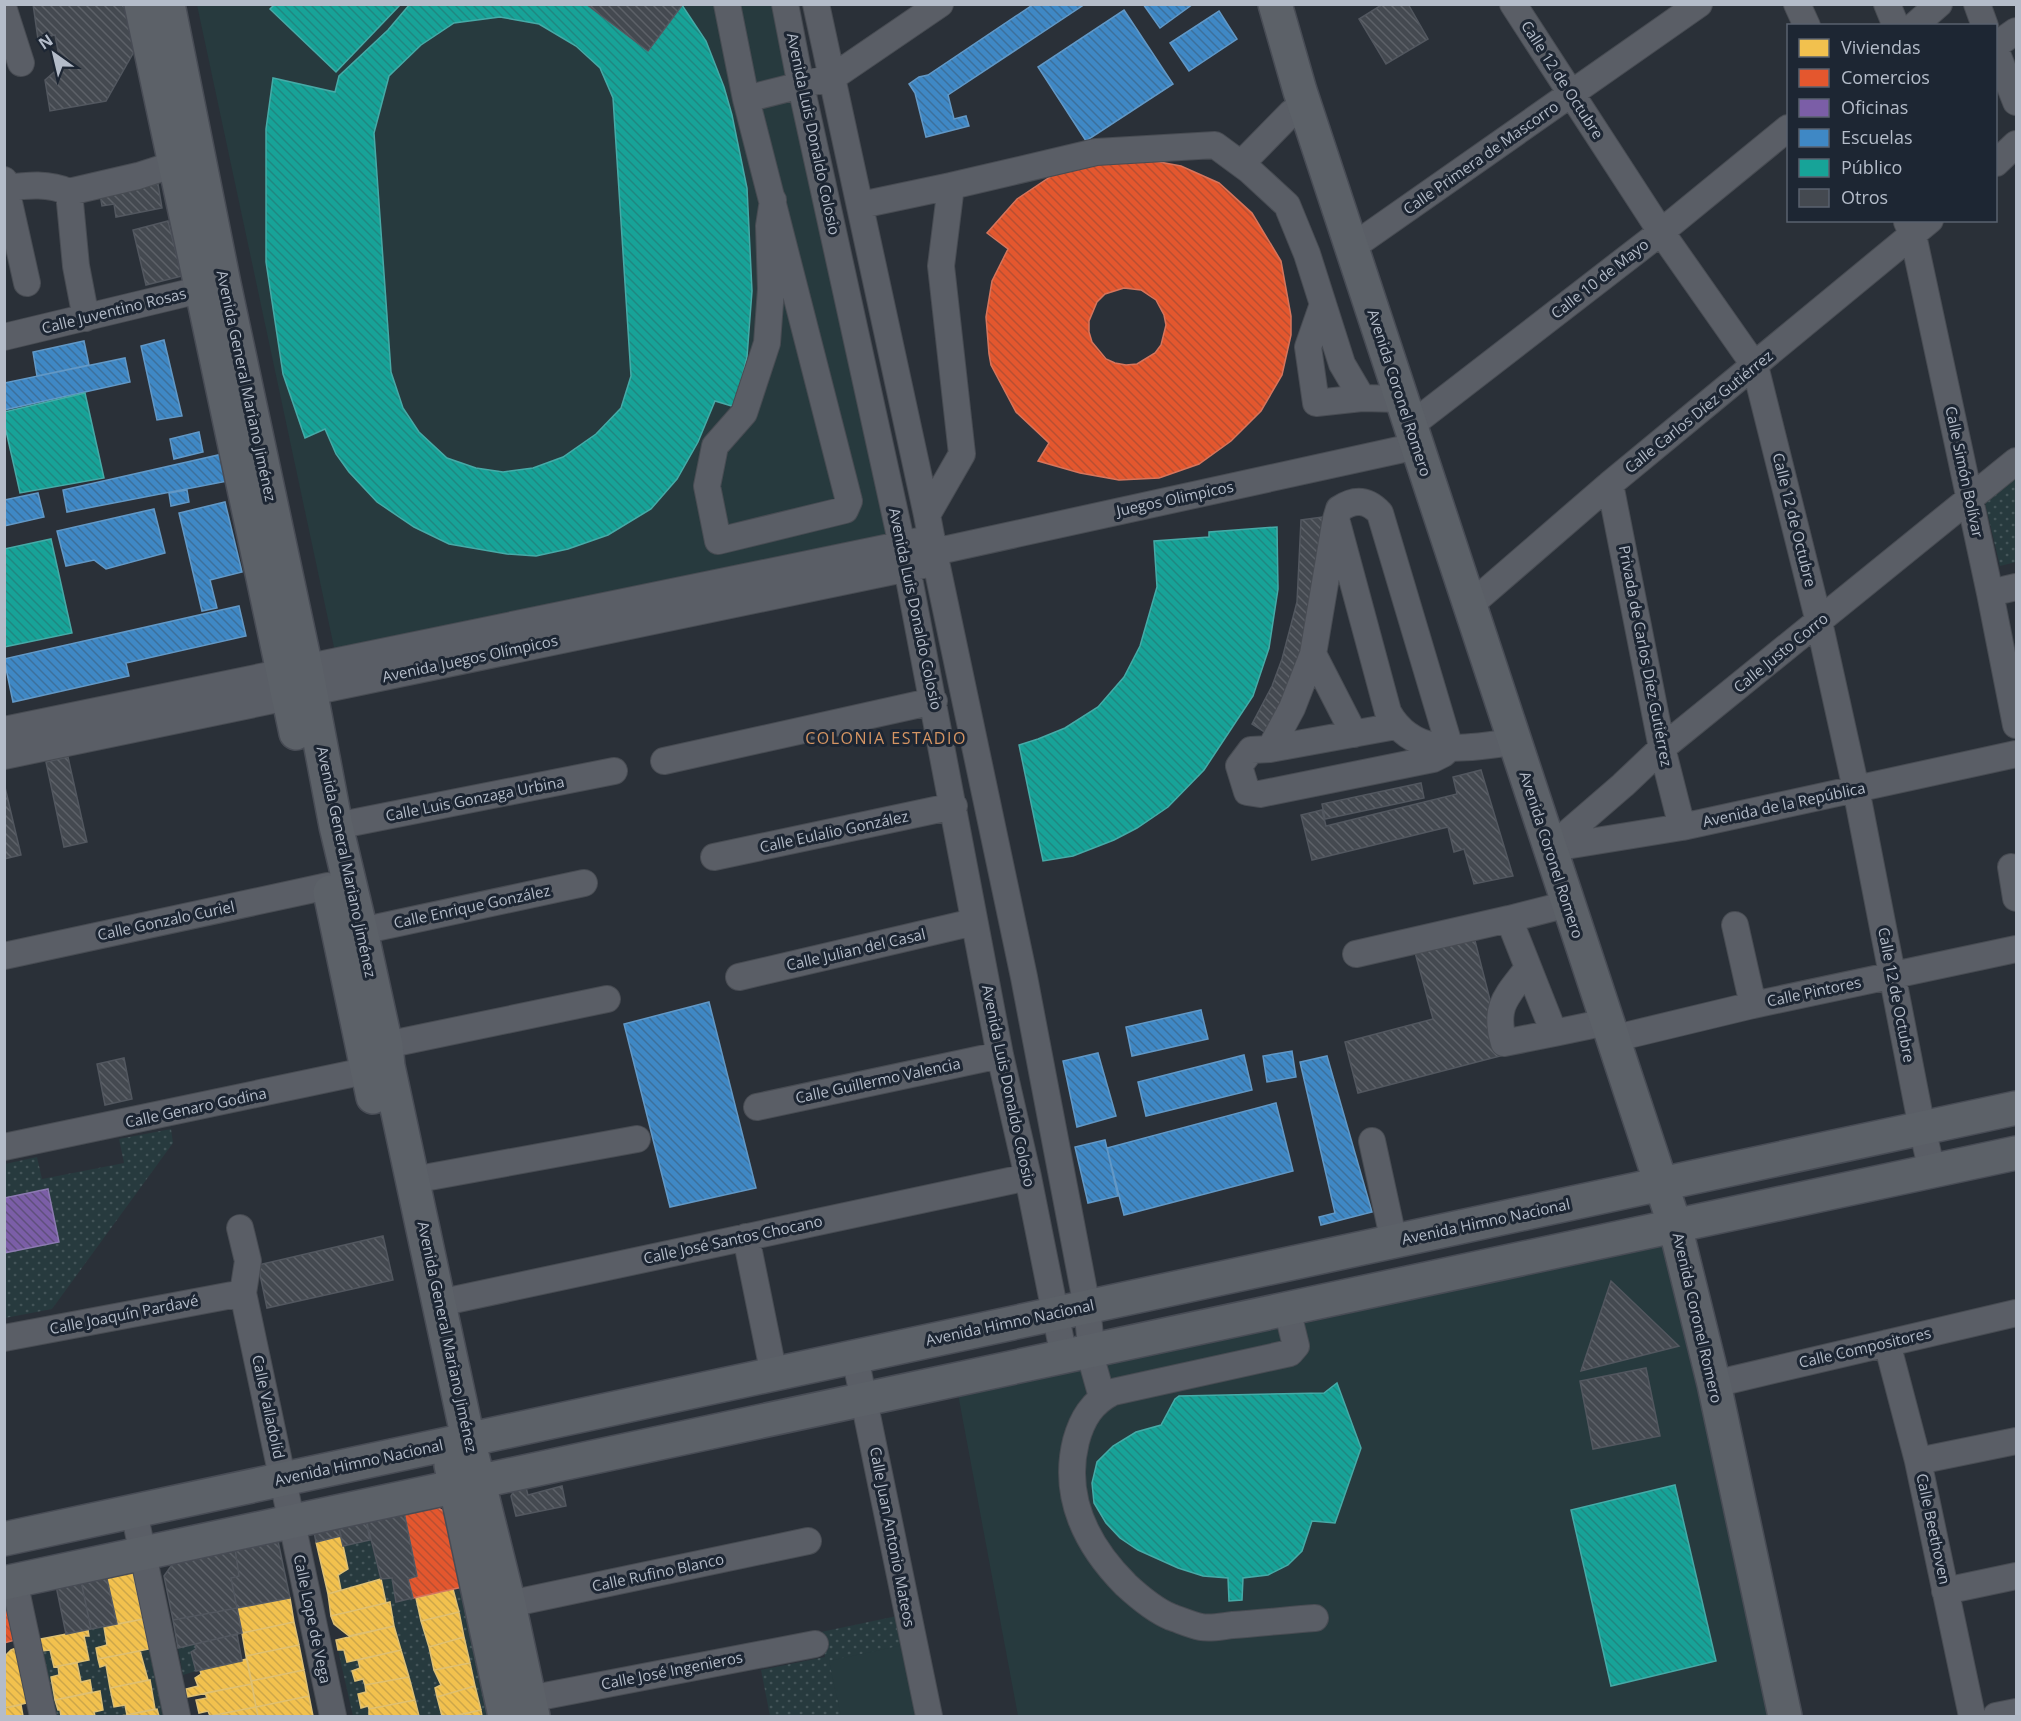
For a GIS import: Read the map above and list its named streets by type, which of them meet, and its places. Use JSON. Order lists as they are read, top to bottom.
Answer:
{
  "streets": {
    "main road": ["Avenida General Mariano Jiménez", "Avenida Coronel Romero", "Avenida Himno Nacional"],
    "street": [
      "Calle 12 de Octubre",
      "Avenida Luis Donaldo Colosio",
      "Calle Primera de Mascorro",
      "Calle 10 de Mayo",
      "Calle Juventino Rosas",
      "Calle Carlos Díez Gutiérrez",
      "Calle Simón Bolívar",
      "Juegos Olimpicos",
      "Calle Justo Corro",
      "Privada de Carlos Díez Gutiérrez",
      "Avenida Juegos Olímpicos",
      "Calle Luis Gonzaga Urbina",
      "Avenida de la República",
      "Calle Eulalio González",
      "Calle Enrique González",
      "Calle Gonzalo Curiel",
      "Calle Julian del Casal",
      "Calle Pintores",
      "Calle Guillermo Valencia",
      "Calle Genaro Godina",
      "Calle José Santos Chocano",
      "Calle Joaquín Pardavé",
      "Calle Compositores",
      "Calle Valladolid",
      "Calle Beethoven",
      "Calle Juan Antonio Mateos",
      "Calle Rufino Blanco",
      "Calle Lope de Vega",
      "Calle José Ingenieros"
    ]
  },
  "crossings": [
    ["Calle 12 de Octubre", "Calle Primera de Mascorro"],
    ["Calle 12 de Octubre", "Calle 10 de Mayo"],
    ["Calle 12 de Octubre", "Calle Carlos Díez Gutiérrez"],
    ["Calle 12 de Octubre", "Calle Justo Corro"],
    ["Calle 12 de Octubre", "Avenida de la República"],
    ["Calle 12 de Octubre", "Calle Pintores"],
    ["Calle 12 de Octubre", "Avenida Himno Nacional"],
    ["Avenida Luis Donaldo Colosio", "Juegos Olimpicos"],
    ["Avenida Luis Donaldo Colosio", "Avenida Juegos Olímpicos"],
    ["Avenida Luis Donaldo Colosio", "Calle Eulalio González"],
    ["Avenida Luis Donaldo Colosio", "Calle Julian del Casal"],
    ["Avenida Luis Donaldo Colosio", "Calle Guillermo Valencia"],
    ["Avenida Luis Donaldo Colosio", "Avenida Himno Nacional"],
    ["Avenida Luis Donaldo Colosio", "Calle José Santos Chocano"],
    ["Calle Primera de Mascorro", "Avenida Coronel Romero"],
    ["Calle 10 de Mayo", "Avenida Coronel Romero"],
    ["Calle 10 de Mayo", "Juegos Olimpicos"],
    ["Calle Juventino Rosas", "Avenida General Mariano Jiménez"],
    ["Avenida General Mariano Jiménez", "Avenida Juegos Olímpicos"],
    ["Avenida General Mariano Jiménez", "Calle Luis Gonzaga Urbina"],
    ["Avenida General Mariano Jiménez", "Calle Enrique González"],
    ["Avenida General Mariano Jiménez", "Calle Gonzalo Curiel"],
    ["Avenida General Mariano Jiménez", "Calle Genaro Godina"],
    ["Avenida General Mariano Jiménez", "Avenida Himno Nacional"],
    ["Avenida General Mariano Jiménez", "Calle José Santos Chocano"],
    ["Avenida General Mariano Jiménez", "Calle Rufino Blanco"],
    ["Avenida General Mariano Jiménez", "Calle José Ingenieros"],
    ["Avenida Coronel Romero", "Calle Carlos Díez Gutiérrez"],
    ["Avenida Coronel Romero", "Juegos Olimpicos"],
    ["Avenida Coronel Romero", "Calle Justo Corro"],
    ["Avenida Coronel Romero", "Avenida de la República"],
    ["Avenida Coronel Romero", "Calle Pintores"],
    ["Avenida Coronel Romero", "Avenida Himno Nacional"],
    ["Avenida Coronel Romero", "Calle Compositores"],
    ["Calle Carlos Díez Gutiérrez", "Calle Simón Bolívar"],
    ["Calle Carlos Díez Gutiérrez", "Privada de Carlos Díez Gutiérrez"],
    ["Calle Simón Bolívar", "Calle Justo Corro"],
    ["Juegos Olimpicos", "Avenida Juegos Olímpicos"],
    ["Calle Justo Corro", "Privada de Carlos Díez Gutiérrez"],
    ["Calle Justo Corro", "Avenida de la República"],
    ["Privada de Carlos Díez Gutiérrez", "Avenida de la República"],
    ["Avenida Himno Nacional", "Calle Valladolid"],
    ["Avenida Himno Nacional", "Calle Juan Antonio Mateos"],
    ["Calle Joaquín Pardavé", "Calle Valladolid"],
    ["Calle Compositores", "Calle Beethoven"],
    ["Calle Valladolid", "Calle Lope de Vega"]
  ],
  "districts": ["COLONIA ESTADIO"],
  "legend": [
    "Viviendas",
    "Comercios",
    "Oficinas",
    "Escuelas",
    "Público",
    "Otros"
  ],
  "north": "top left"
}
